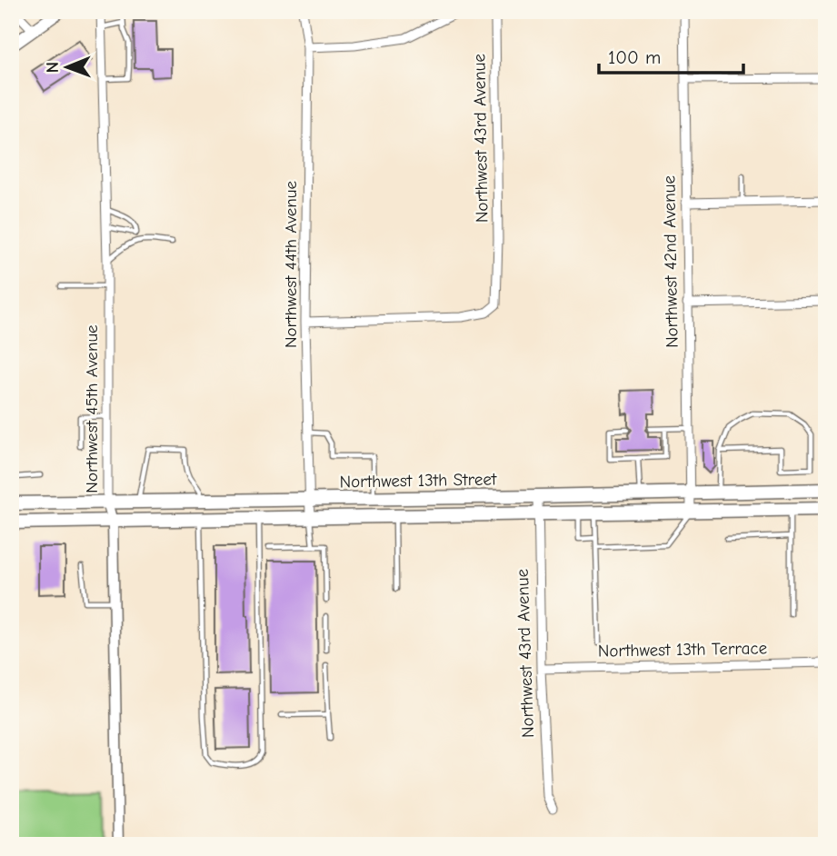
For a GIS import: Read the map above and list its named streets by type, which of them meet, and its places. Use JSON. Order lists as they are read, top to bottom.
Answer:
{
  "streets": {
    "main road": ["Northwest 13th Street"],
    "street": [
      "Northwest 43rd Avenue",
      "Northwest 42nd Avenue",
      "Northwest 44th Avenue",
      "Northwest 45th Avenue",
      "Northwest 13th Terrace"
    ]
  },
  "crossings": [
    ["Northwest 43rd Avenue", "Northwest 44th Avenue"],
    ["Northwest 43rd Avenue", "Northwest 13th Street"],
    ["Northwest 43rd Avenue", "Northwest 13th Terrace"],
    ["Northwest 42nd Avenue", "Northwest 13th Street"],
    ["Northwest 44th Avenue", "Northwest 13th Street"],
    ["Northwest 45th Avenue", "Northwest 13th Street"]
  ],
  "scale_bar": "100 m",
  "north": "left"
}
